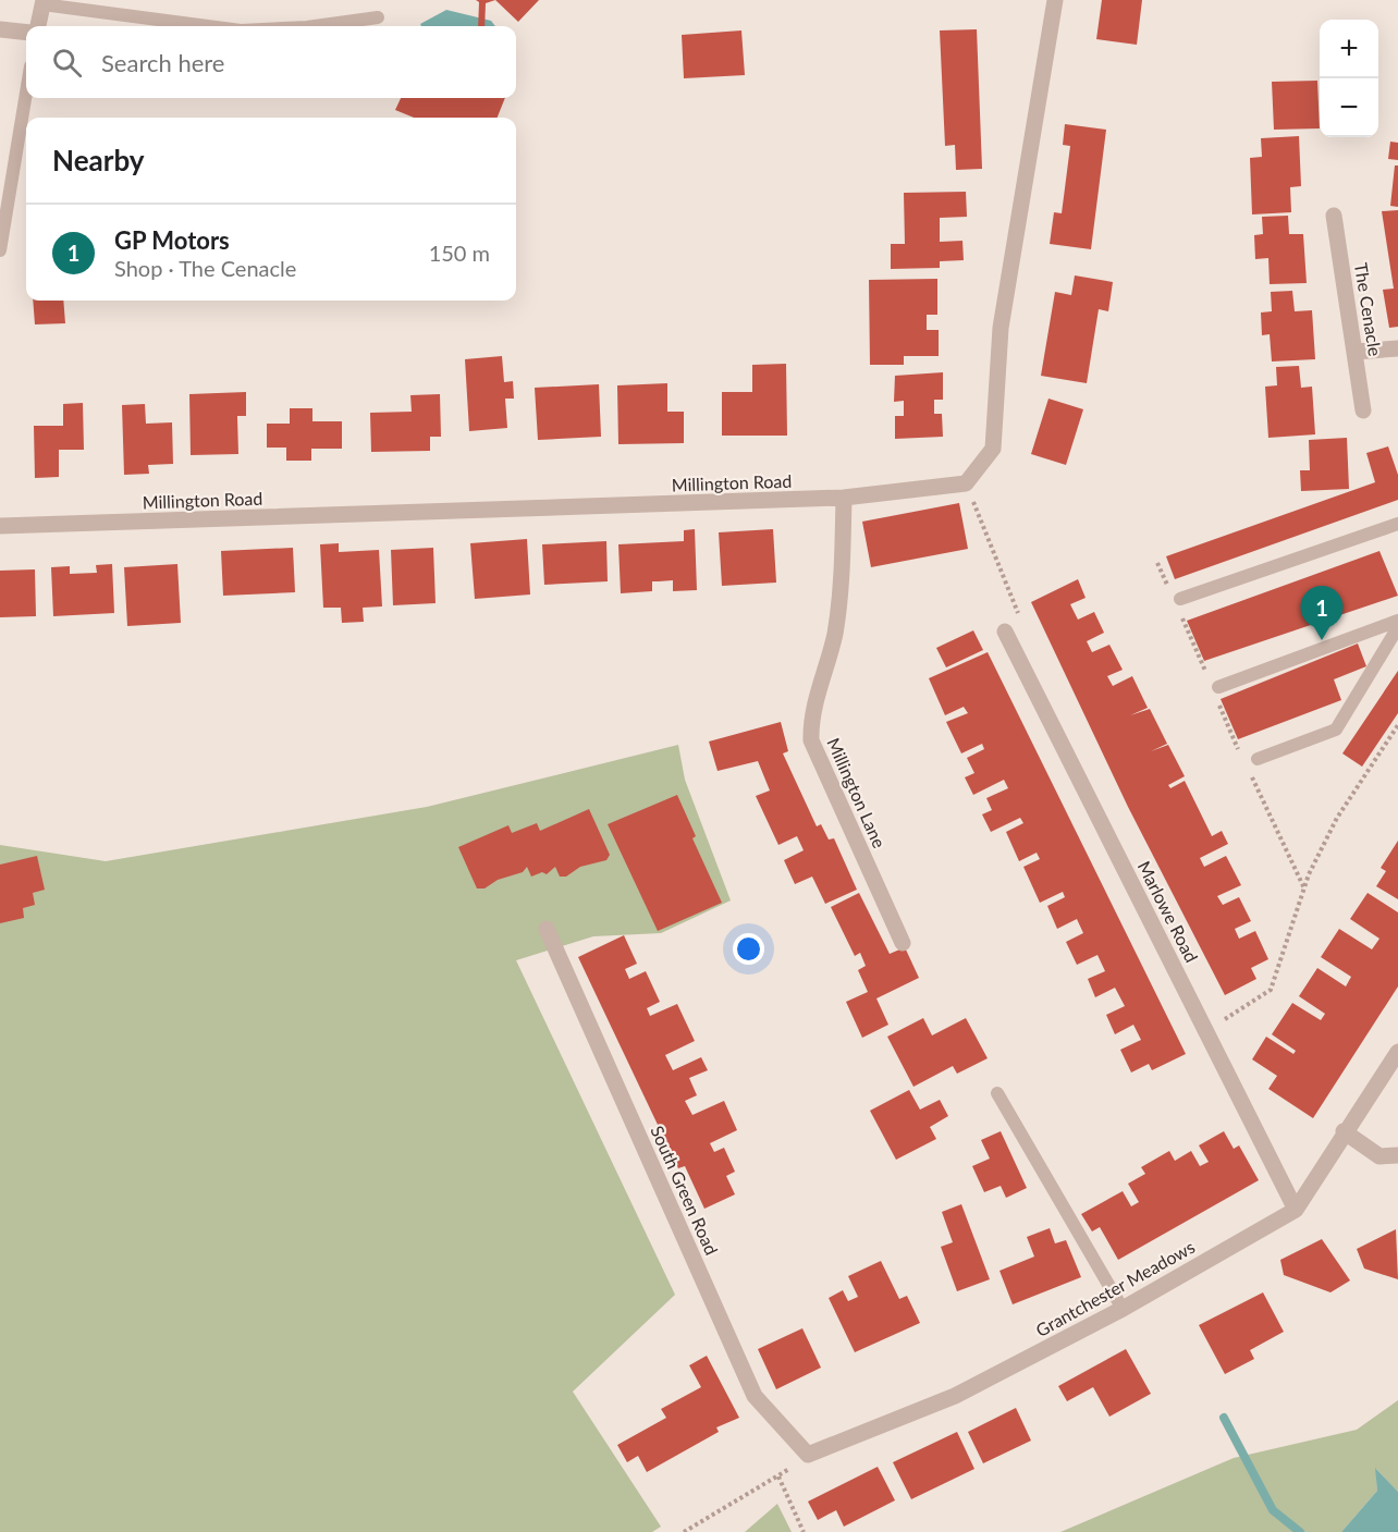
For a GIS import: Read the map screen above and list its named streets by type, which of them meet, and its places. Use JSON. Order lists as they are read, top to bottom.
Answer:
{
  "streets": {
    "street": [
      "The Cenacle",
      "Millington Road",
      "Millington Lane",
      "Marlowe Road",
      "South Green Road",
      "Grantchester Meadows"
    ]
  },
  "crossings": [
    ["Millington Road", "Millington Lane"],
    ["Marlowe Road", "Grantchester Meadows"],
    ["South Green Road", "Grantchester Meadows"]
  ],
  "page": {
    "map_buttons": ["+", "−"],
    "search": "Search here",
    "heading": "Nearby",
    "list": [
      {
        "mark": "1",
        "name": "GP Motors",
        "note": "Shop · The Cenacle",
        "value": "150 m"
      }
    ],
    "pins": "1"
  }
}
